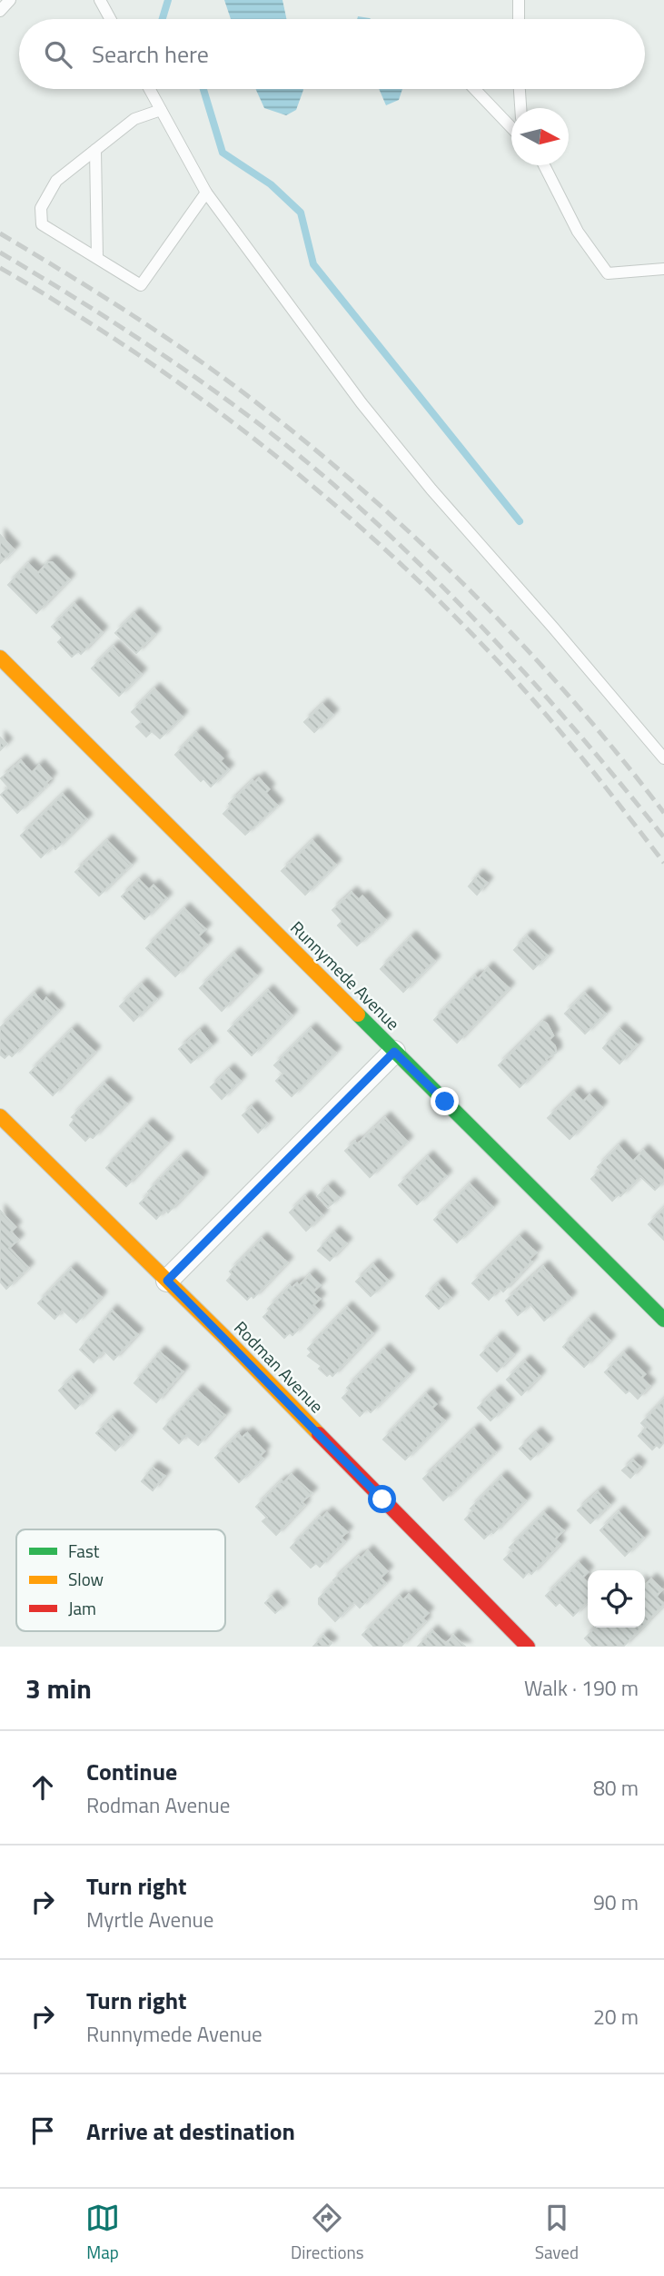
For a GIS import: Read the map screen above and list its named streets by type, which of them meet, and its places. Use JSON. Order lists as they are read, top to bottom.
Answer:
{
  "streets": {
    "street": ["Runnymede Avenue", "Rodman Avenue"]
  },
  "legend": ["Fast", "Slow", "Jam"],
  "north": "right",
  "page": {
    "search": "Search here",
    "heading": ["3 min", "Walk · 190 m"],
    "list": [
      ["Continue", "Rodman Avenue", "80 m"],
      ["Turn right", "Myrtle Avenue", "90 m"],
      ["Turn right", "Runnymede Avenue", "20 m"],
      "Arrive at destination"
    ],
    "nav": ["Map", "Directions", "Saved"]
  }
}
